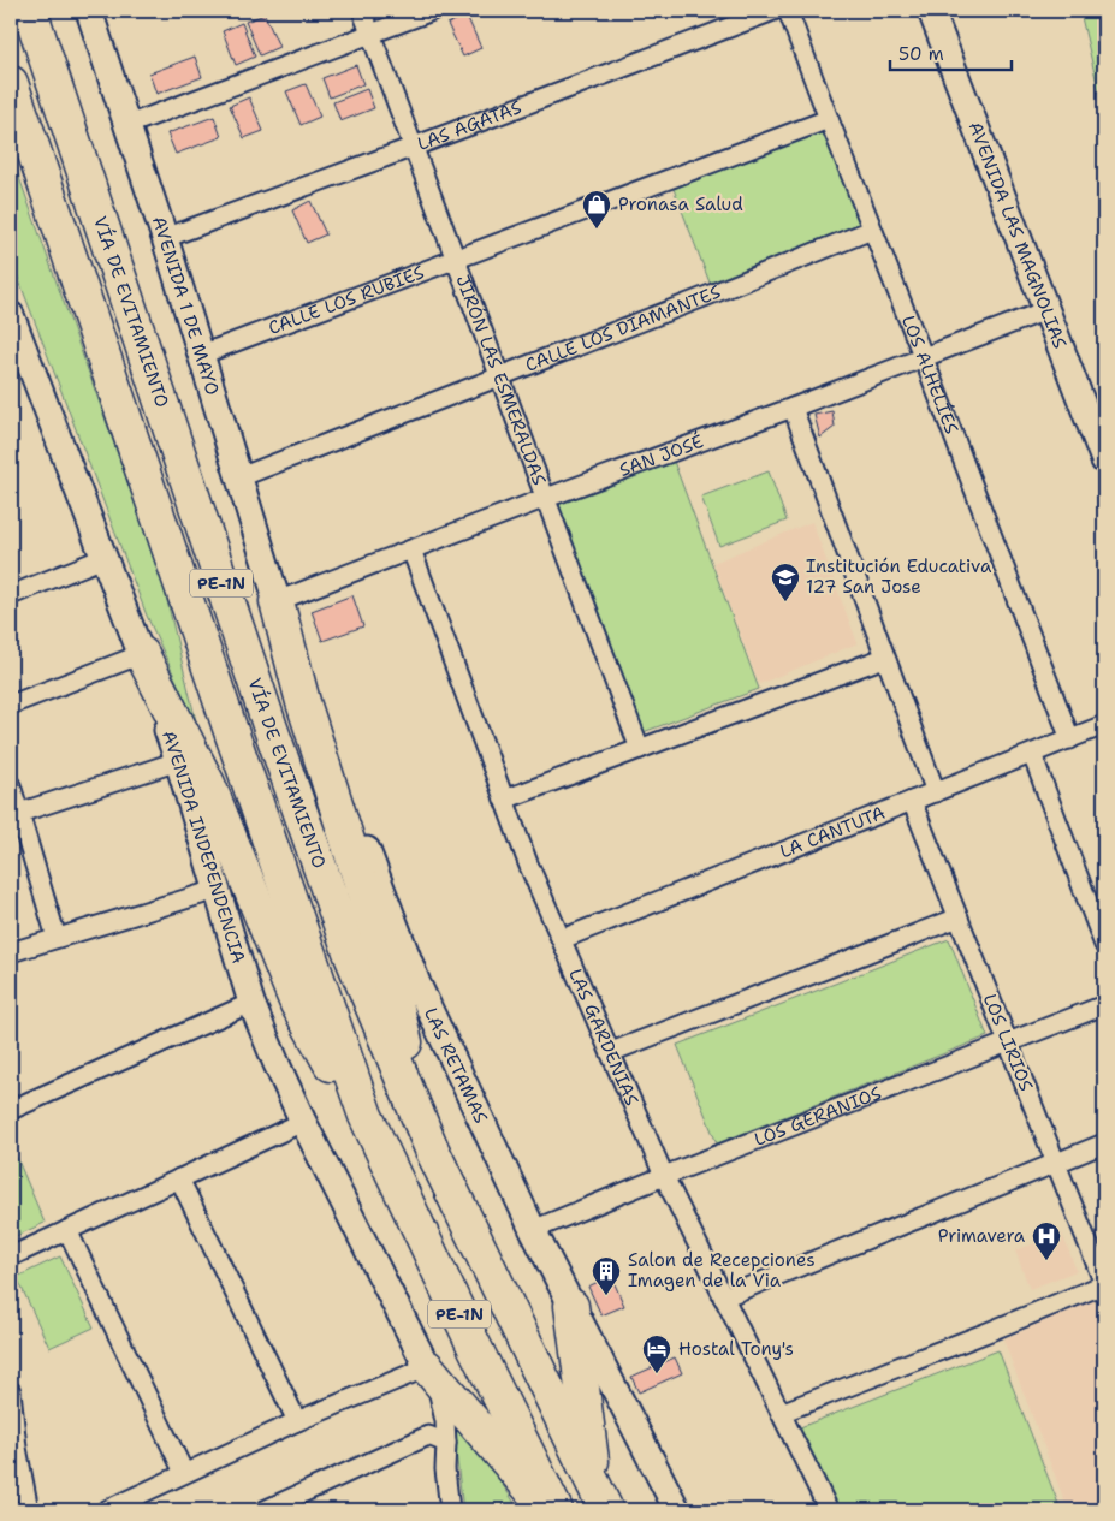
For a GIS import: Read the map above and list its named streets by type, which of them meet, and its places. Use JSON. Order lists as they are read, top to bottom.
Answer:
{
  "streets": {
    "highway": ["VÍA DE EVITAMIENTO", "PE-1N"],
    "main road": [
      "AVENIDA LAS MAGNOLIAS",
      "AVENIDA 1 DE MAYO",
      "AVENIDA INDEPENDENCIA",
      "LAS RETAMAS"
    ],
    "street": [
      "LAS ÁGATAS",
      "CALLE LOS RUBÍES",
      "CALLE LOS DIAMANTES",
      "LOS ALHELÍES",
      "JIRÓN LAS ESMERALDAS",
      "SAN JOSÉ",
      "LA CANTUTA",
      "LAS GARDENIAS",
      "LOS LIRIOS",
      "LOS GERANIOS"
    ]
  },
  "crossings": [
    ["LAS ÁGATAS", "AVENIDA 1 DE MAYO"],
    ["LAS ÁGATAS", "JIRÓN LAS ESMERALDAS"],
    ["AVENIDA LAS MAGNOLIAS", "SAN JOSÉ"],
    ["CALLE LOS RUBÍES", "AVENIDA 1 DE MAYO"],
    ["CALLE LOS RUBÍES", "LOS ALHELÍES"],
    ["CALLE LOS RUBÍES", "JIRÓN LAS ESMERALDAS"],
    ["AVENIDA 1 DE MAYO", "CALLE LOS DIAMANTES"],
    ["AVENIDA 1 DE MAYO", "SAN JOSÉ"],
    ["AVENIDA 1 DE MAYO", "LAS RETAMAS"],
    ["CALLE LOS DIAMANTES", "LOS ALHELÍES"],
    ["CALLE LOS DIAMANTES", "JIRÓN LAS ESMERALDAS"],
    ["LOS ALHELÍES", "SAN JOSÉ"],
    ["LOS ALHELÍES", "LA CANTUTA"],
    ["JIRÓN LAS ESMERALDAS", "SAN JOSÉ"],
    ["SAN JOSÉ", "LAS GARDENIAS"],
    ["SAN JOSÉ", "LAS RETAMAS"],
    ["LA CANTUTA", "LAS GARDENIAS"],
    ["LA CANTUTA", "LOS LIRIOS"],
    ["LAS GARDENIAS", "LOS GERANIOS"],
    ["LOS LIRIOS", "LOS GERANIOS"],
    ["LAS RETAMAS", "LOS GERANIOS"]
  ],
  "places": {
    "shop": ["Pronasa Salud"],
    "school or university": ["Institución Educativa 127 San Jose"],
    "hospital": ["Primavera"],
    "building": ["Salon de Recepciones Imagen de la Via"],
    "hotel": ["Hostal Tony's"]
  },
  "scale_bar": "50 m"
}
